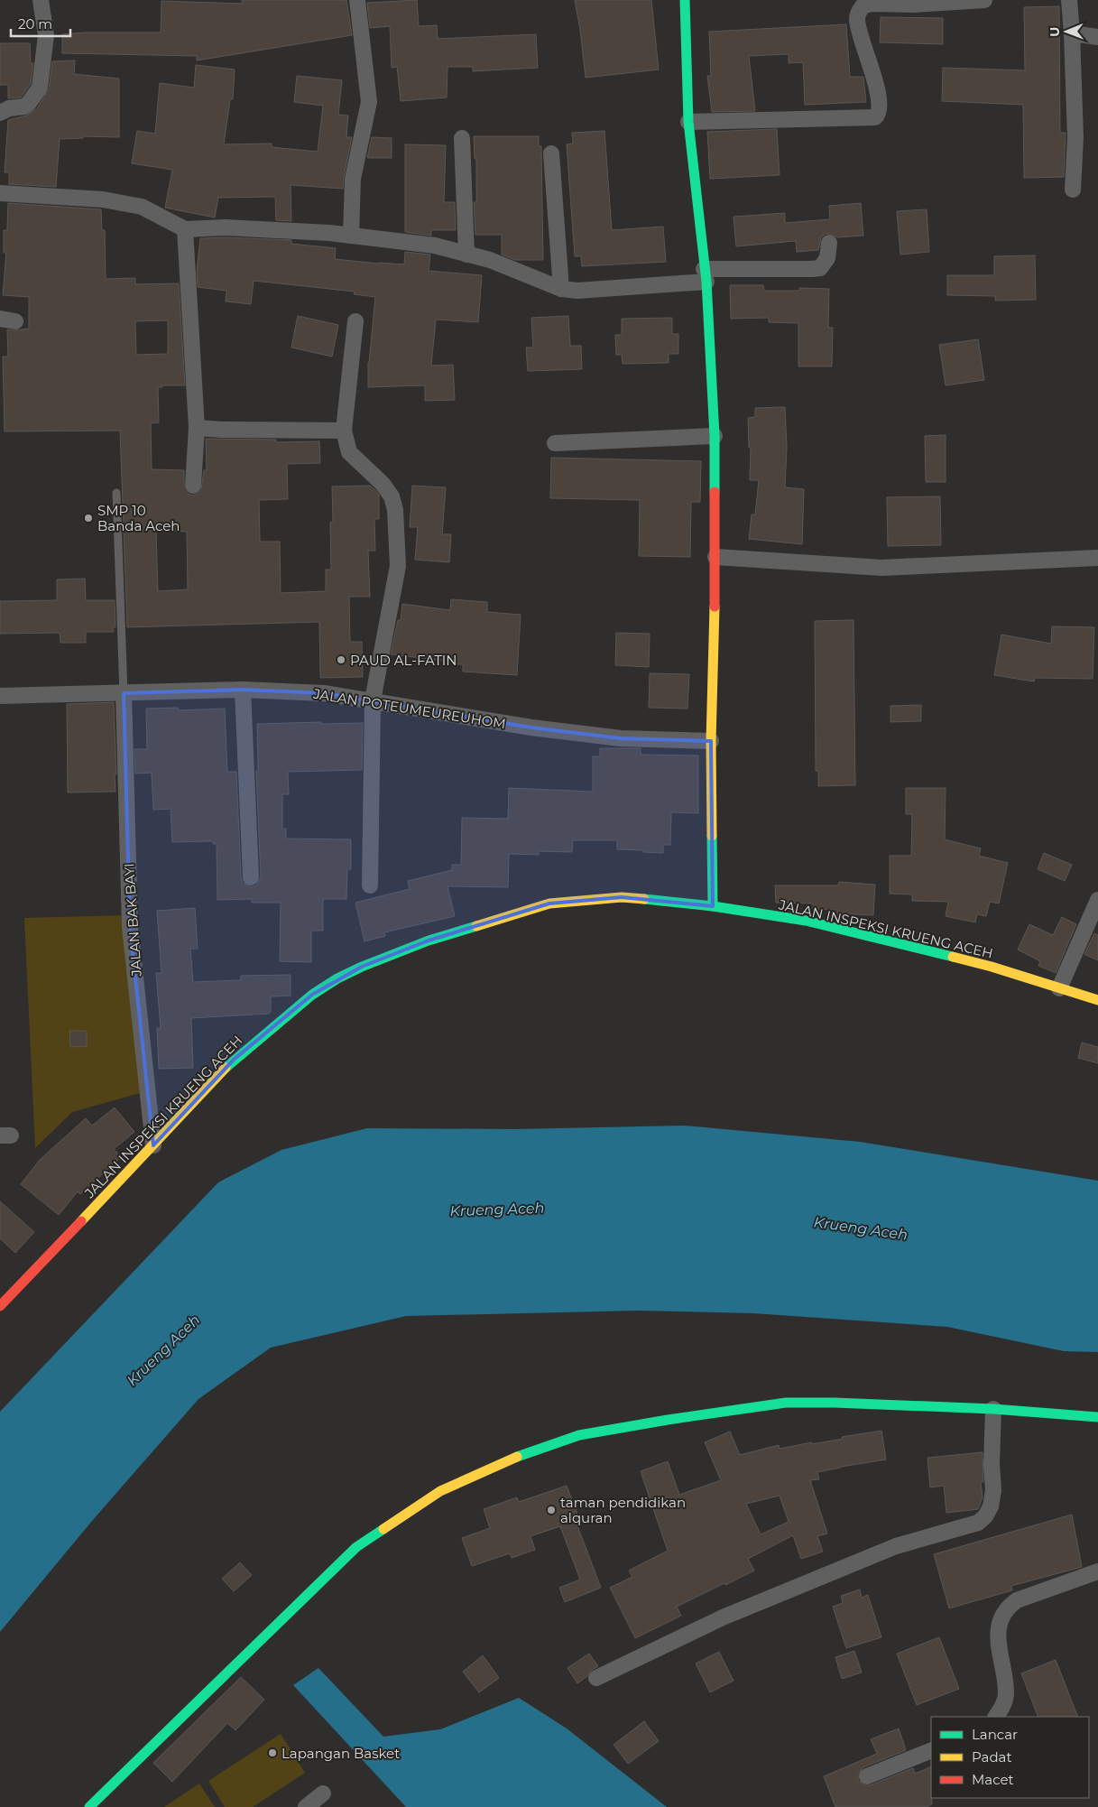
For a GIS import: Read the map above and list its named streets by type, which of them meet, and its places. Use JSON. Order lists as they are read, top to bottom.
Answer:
{
  "streets": {
    "street": ["JALAN POTEUMEUREUHOM", "JALAN BAK BAYI", "JALAN INSPEKSI KRUENG ACEH"]
  },
  "crossings": [
    ["JALAN POTEUMEUREUHOM", "JALAN BAK BAYI"],
    ["JALAN BAK BAYI", "JALAN INSPEKSI KRUENG ACEH"]
  ],
  "water": ["Krueng Aceh"],
  "places": [
    "SMP 10 Banda Aceh",
    "PAUD AL-FATIN",
    "taman pendidikan alquran",
    "Lapangan Basket"
  ],
  "legend": ["Lancar", "Padat", "Macet"],
  "scale_bar": "20 m",
  "north": "left"
}
